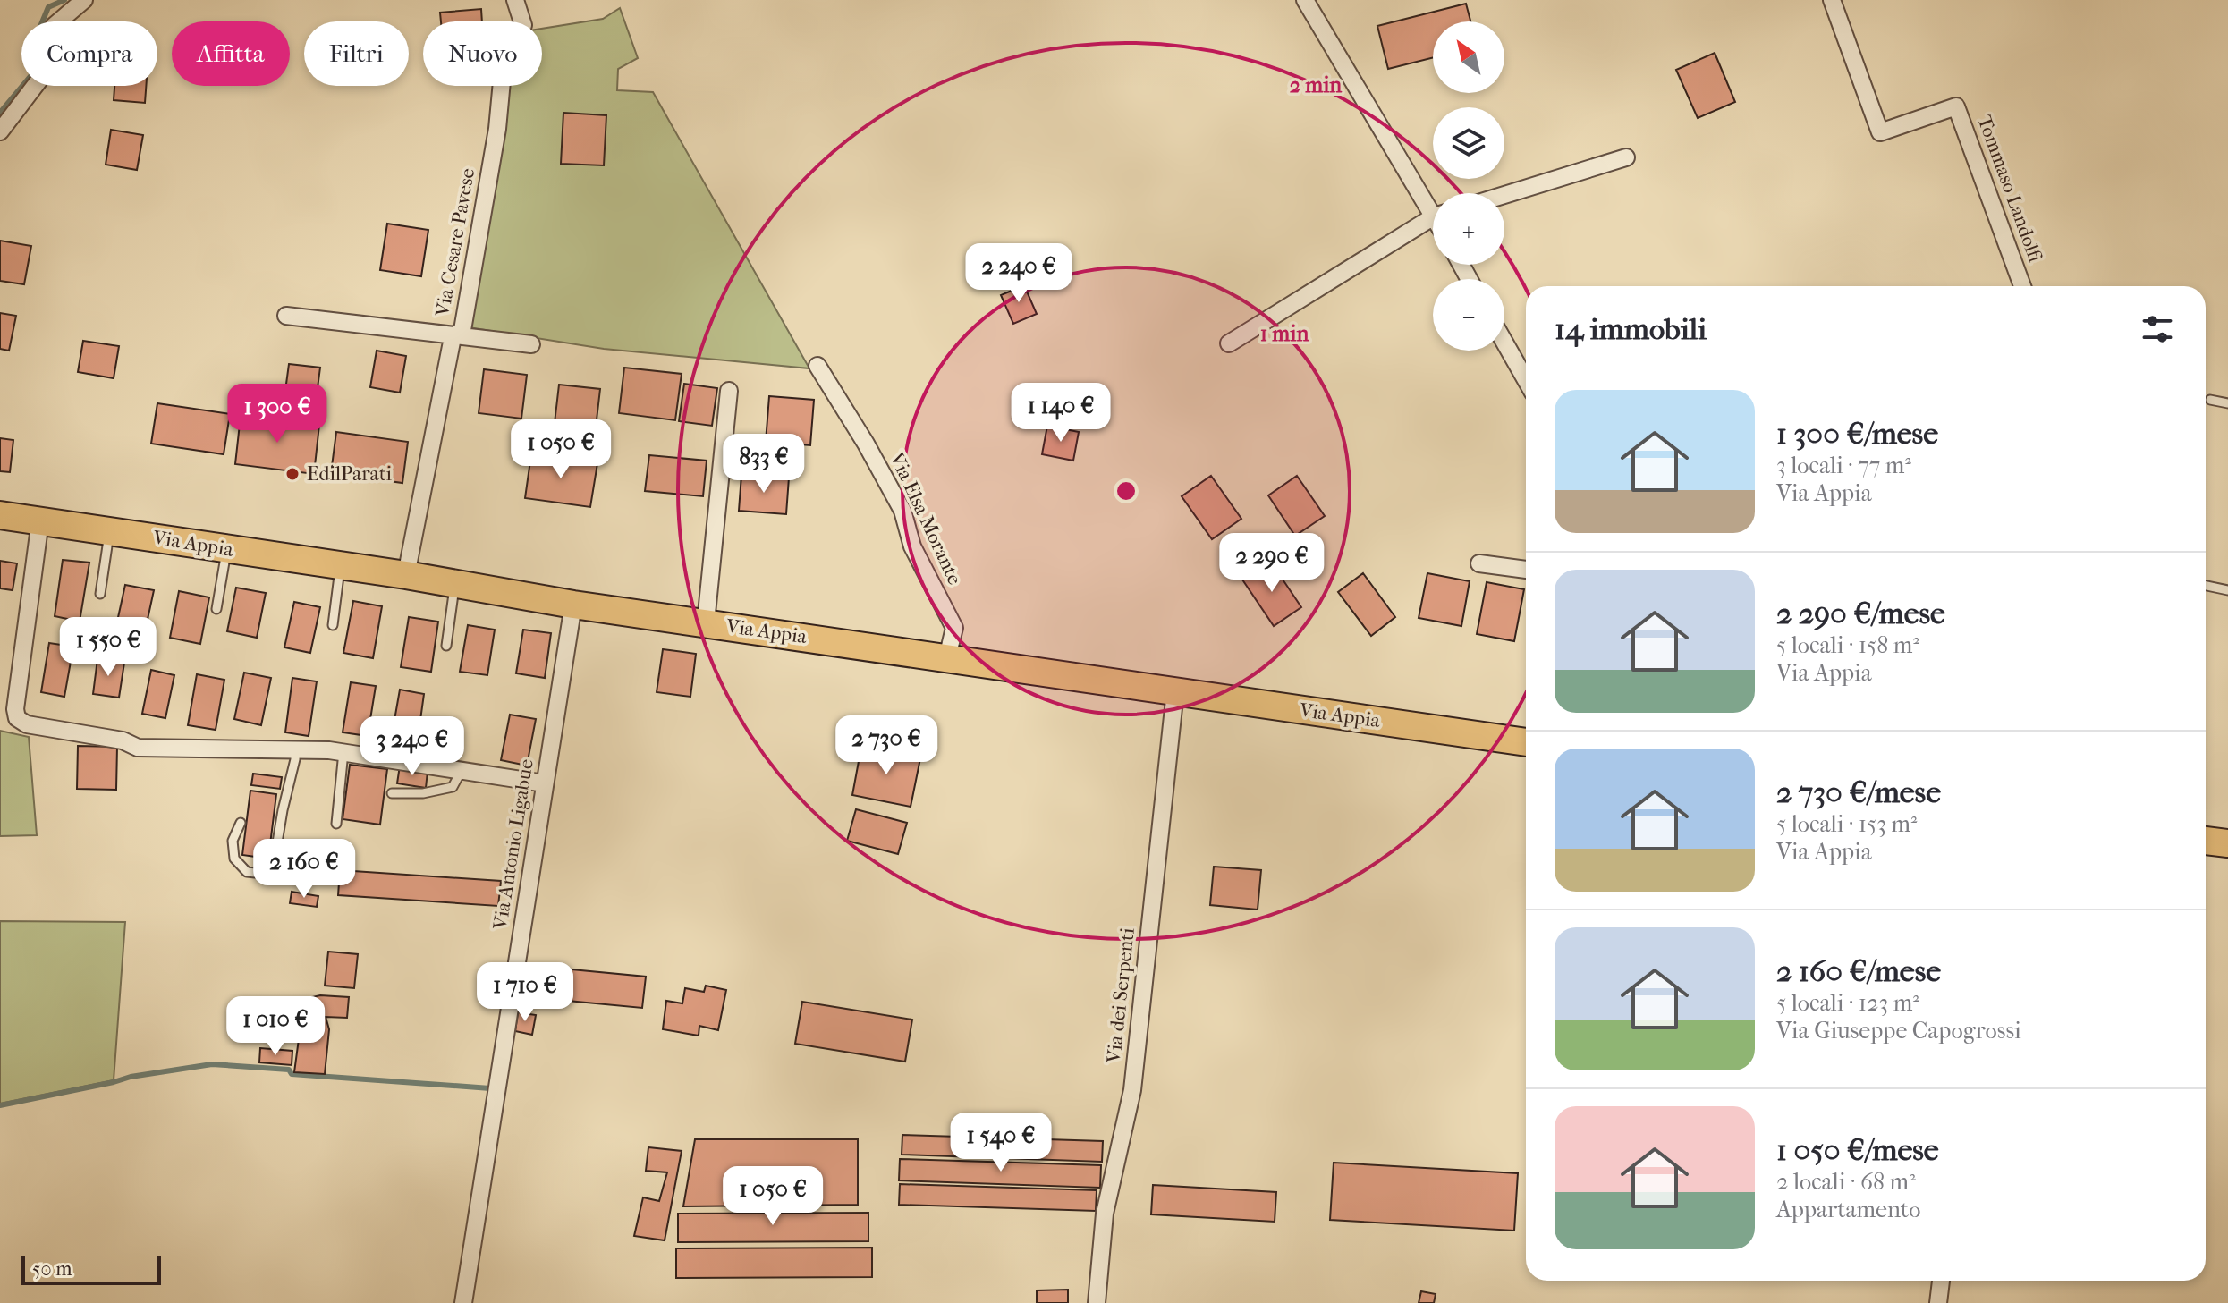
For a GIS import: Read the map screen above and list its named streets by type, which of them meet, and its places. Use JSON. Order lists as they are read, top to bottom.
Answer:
{
  "streets": {
    "main road": ["Via Appia"],
    "street": [
      "Tommaso Landolfi",
      "Via Cesare Pavese",
      "Via Elsa Morante",
      "Via Antonio Ligabue",
      "Via dei Serpenti"
    ]
  },
  "crossings": [
    ["Via Cesare Pavese", "Via Appia"],
    ["Via Elsa Morante", "Via Appia"],
    ["Via Appia", "Via Antonio Ligabue"],
    ["Via Appia", "Via dei Serpenti"]
  ],
  "places": ["EdilParati"],
  "scale_bar": "50 m",
  "north": "top left",
  "page": {
    "map_buttons": ["+", "−"],
    "chip": [
      "Compra",
      "Affitta",
      "Filtri",
      "Nuovo"
    ],
    "price": [
      "2 240 €",
      "1 140 €",
      "1 300 €",
      "1 050 €",
      "833 €",
      "2 290 €",
      "1 550 €",
      "2 730 €",
      "3 240 €",
      "2 160 €",
      "1 710 €",
      "1 010 €",
      "1 540 €",
      "1 050 €"
    ],
    "heading": "14 immobili",
    "list": [
      {
        "name": "1 300 €/mese",
        "note": "3 locali · 77 m² · Via Appia"
      },
      {
        "name": "2 290 €/mese",
        "note": "5 locali · 158 m² · Via Appia"
      },
      {
        "name": "2 730 €/mese",
        "note": "5 locali · 153 m² · Via Appia"
      },
      {
        "name": "2 160 €/mese",
        "note": "5 locali · 123 m² · Via Giuseppe Capogrossi"
      },
      {
        "name": "1 050 €/mese",
        "note": "2 locali · 68 m² · Appartamento"
      }
    ],
    "scale": "50 m"
  },
  "rings": ["2 min", "1 min"]
}
